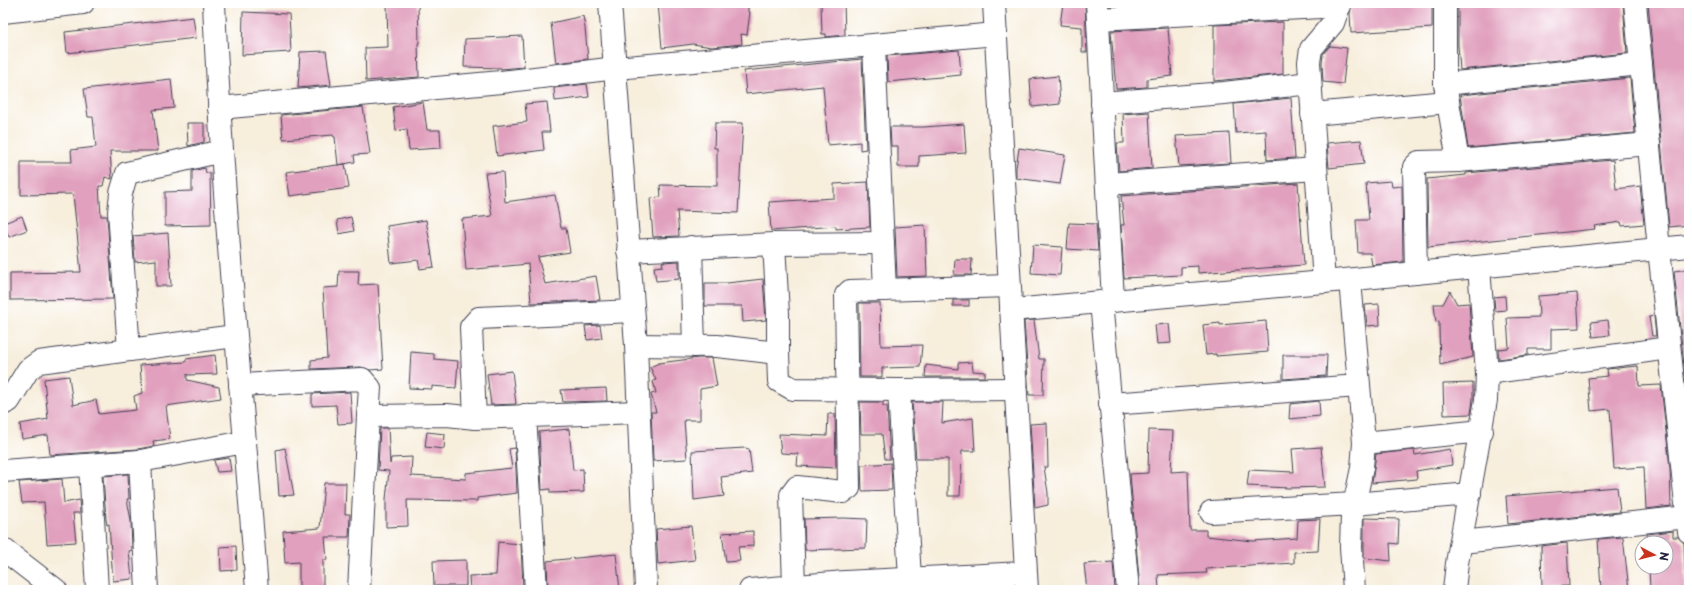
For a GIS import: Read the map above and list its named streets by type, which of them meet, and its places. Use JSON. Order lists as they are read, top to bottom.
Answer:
{
  "north": "right"
}
